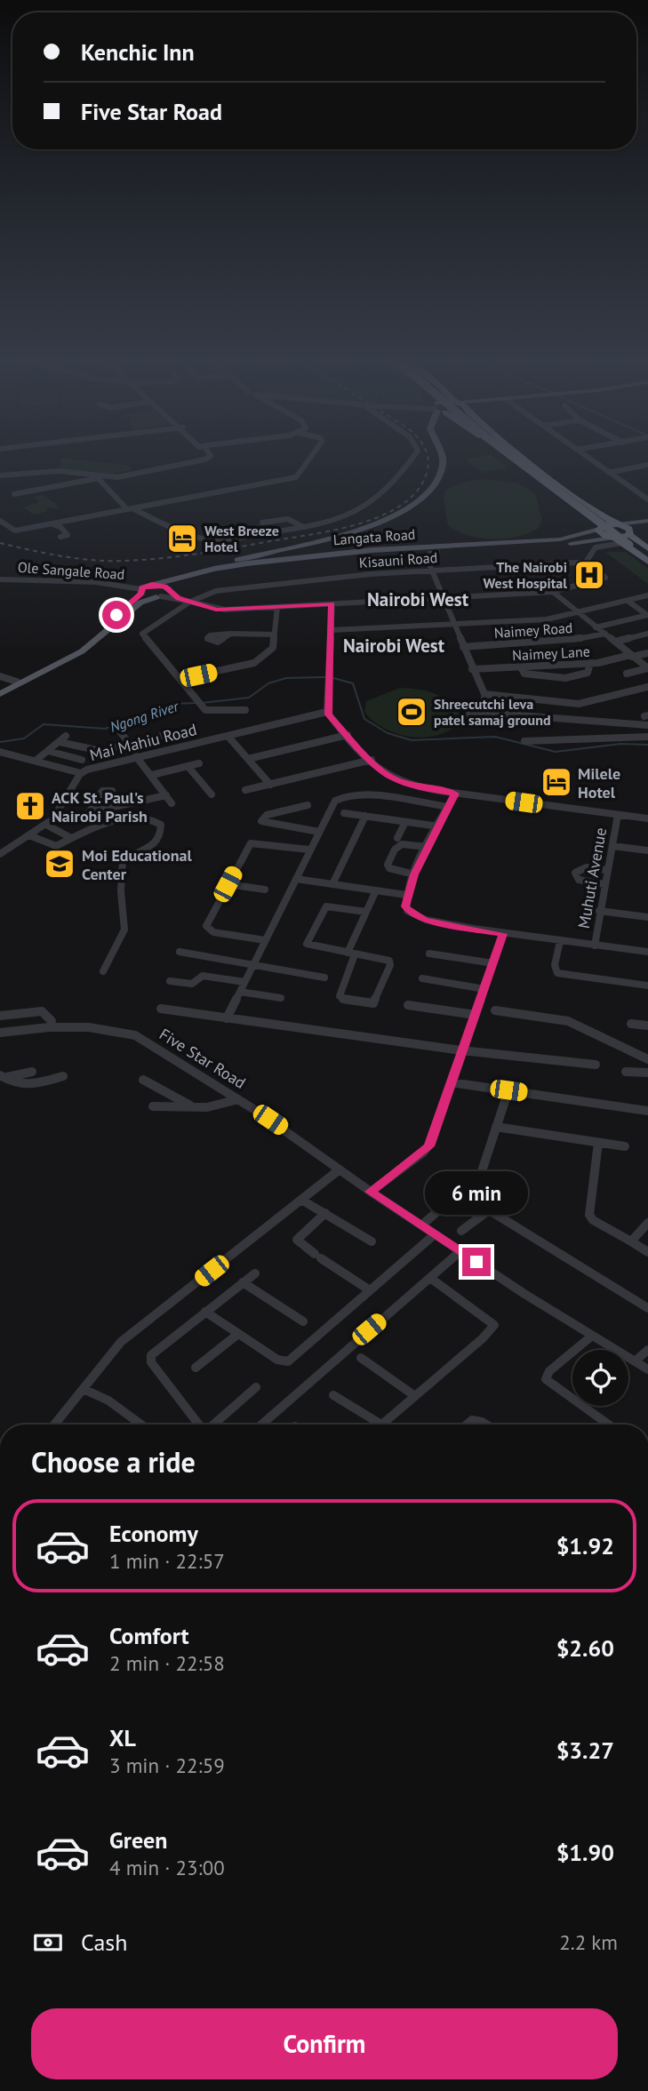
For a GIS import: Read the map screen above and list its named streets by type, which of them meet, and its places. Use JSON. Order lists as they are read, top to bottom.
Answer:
{
  "streets": {
    "main road": ["Langata Road"],
    "street": [
      "Kisauni Road",
      "Ole Sangale Road",
      "Naimey Road",
      "Naimey Lane",
      "Mai Mahiu Road",
      "Muhuti Avenue",
      "Five Star Road"
    ]
  },
  "crossings": [
    ["Langata Road", "Ole Sangale Road"]
  ],
  "districts": ["Nairobi West", "Nairobi West"],
  "water": ["Ngong River"],
  "places": {
    "hotel": ["West Breeze Hotel", "Milele Hotel"],
    "hospital": ["The Nairobi West Hospital"],
    "sports": ["Shreecutchi leva patel samaj ground"],
    "church": ["ACK St. Paul's Nairobi Parish"],
    "school or university": ["Moi Educational Center"]
  },
  "page": {
    "banner": ["Kenchic Inn", "Five Star Road"],
    "bubble": "6 min",
    "heading": "Choose a ride",
    "list": [
      {
        "name": "Economy",
        "note": "1 min · 22:57",
        "value": "$1.92"
      },
      {
        "name": "Comfort",
        "note": "2 min · 22:58",
        "value": "$2.60"
      },
      {
        "name": "XL",
        "note": "3 min · 22:59",
        "value": "$3.27"
      },
      {
        "name": "Green",
        "note": "4 min · 23:00",
        "value": "$1.90"
      }
    ],
    "pay": ["Cash", "2.2 km"],
    "buttons": "Confirm"
  }
}
